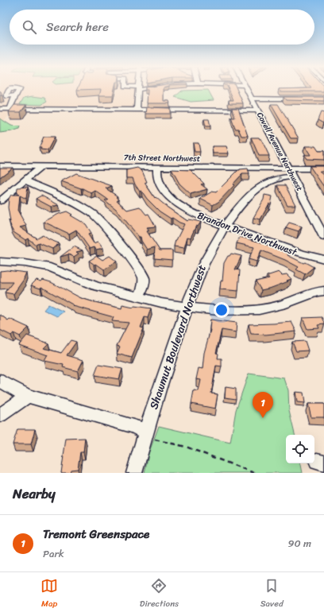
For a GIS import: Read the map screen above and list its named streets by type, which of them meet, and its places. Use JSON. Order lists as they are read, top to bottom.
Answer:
{
  "streets": {
    "street": [
      "Covell Avenue Northwest",
      "7th Street Northwest",
      "Brandon Drive Northwest",
      "Shawmut Boulevard Northwest"
    ]
  },
  "crossings": [
    ["Covell Avenue Northwest", "7th Street Northwest"],
    ["Covell Avenue Northwest", "Shawmut Boulevard Northwest"],
    ["7th Street Northwest", "Brandon Drive Northwest"],
    ["Brandon Drive Northwest", "Shawmut Boulevard Northwest"]
  ],
  "page": {
    "search": "Search here",
    "pins": "1",
    "heading": "Nearby",
    "list": [
      {
        "mark": "1",
        "name": "Tremont Greenspace",
        "note": "Park",
        "value": "90 m"
      }
    ],
    "nav": ["Map", "Directions", "Saved"]
  }
}
